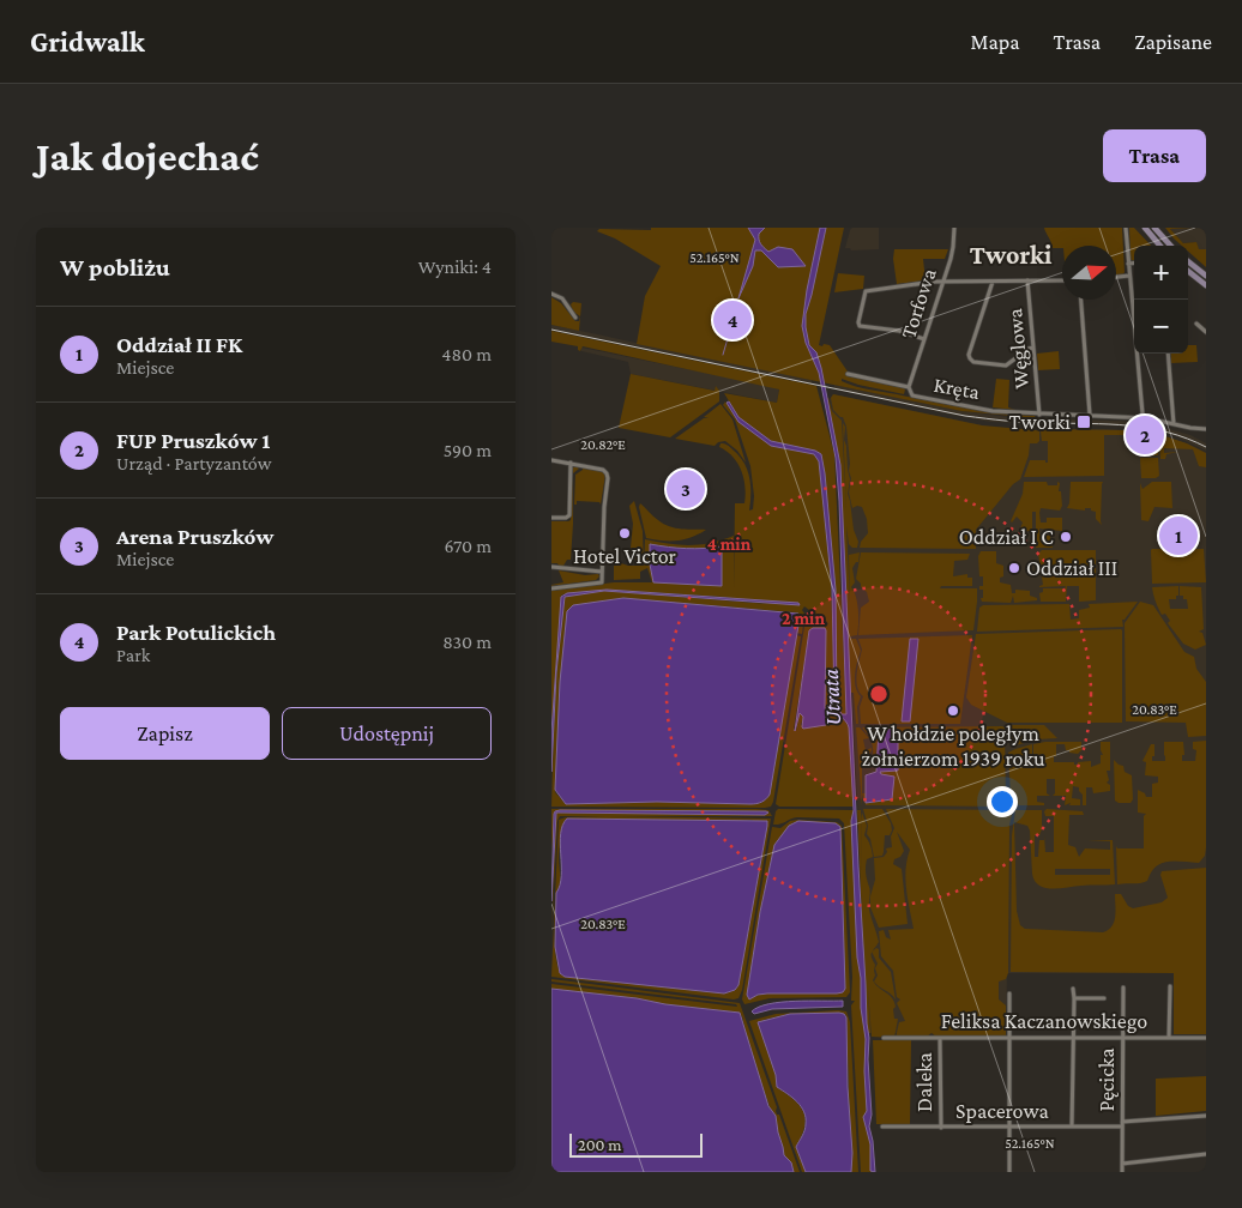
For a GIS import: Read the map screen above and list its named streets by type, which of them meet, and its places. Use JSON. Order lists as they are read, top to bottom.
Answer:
{
  "streets": {
    "street": [
      "Torfowa",
      "Węglowa",
      "Kręta",
      "Feliksa Kaczanowskiego",
      "Pęcicka",
      "Daleka",
      "Spacerowa"
    ]
  },
  "crossings": [
    ["Torfowa", "Kręta"],
    ["Węglowa", "Kręta"],
    ["Feliksa Kaczanowskiego", "Pęcicka"],
    ["Feliksa Kaczanowskiego", "Daleka"],
    ["Pęcicka", "Spacerowa"],
    ["Daleka", "Spacerowa"]
  ],
  "districts": ["Tworki"],
  "water": ["Utrata"],
  "places": {
    "transit": ["Tworki"],
    "other": [
      "Hotel Victor",
      "Oddział I C",
      "Oddział III",
      "W hołdzie poległym żołnierzom 1939 roku"
    ]
  },
  "scale_bar": "200 m",
  "north": "right",
  "page": {
    "header": "Gridwalk",
    "nav": ["Mapa", "Trasa", "Zapisane"],
    "buttons": [
      "Trasa",
      ["Zapisz", "Udostępnij"]
    ],
    "title": "Jak dojechać",
    "heading": ["W pobliżu", "Wyniki: 4"],
    "map_buttons": ["+", "−"],
    "pins": [
      "4",
      "2",
      "3",
      "1"
    ],
    "list": [
      {
        "mark": "1",
        "name": "Oddział II FK",
        "note": "Miejsce",
        "value": "480 m"
      },
      {
        "mark": "2",
        "name": "FUP Pruszków 1",
        "note": "Urząd · Partyzantów",
        "value": "590 m"
      },
      {
        "mark": "3",
        "name": "Arena Pruszków",
        "note": "Miejsce",
        "value": "670 m"
      },
      {
        "mark": "4",
        "name": "Park Potulickich",
        "note": "Park",
        "value": "830 m"
      }
    ],
    "scale": "200 m"
  },
  "coordinates": ["52.165°N", "20.82°E", "20.83°E"],
  "rings": ["4 min", "2 min"]
}
